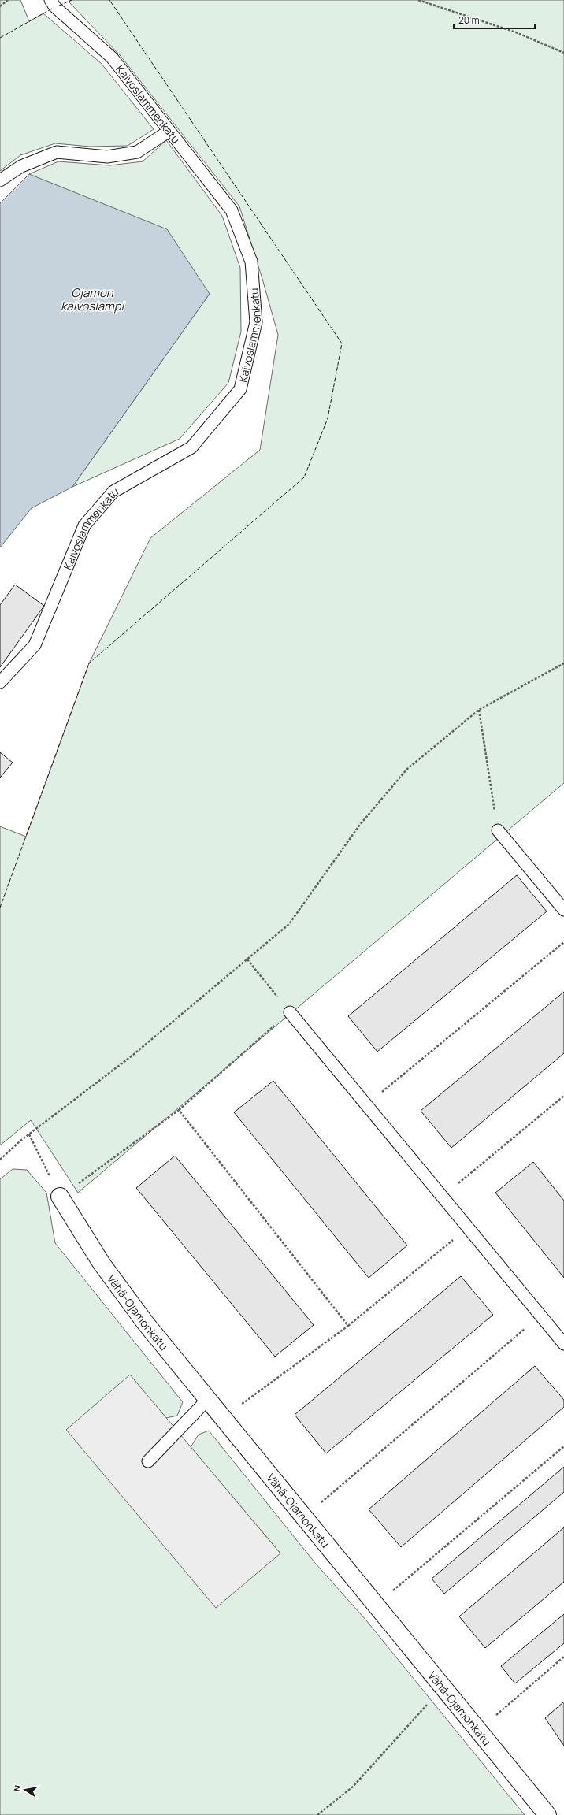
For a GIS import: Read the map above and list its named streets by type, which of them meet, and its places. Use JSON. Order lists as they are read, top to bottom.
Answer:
{
  "streets": {
    "street": ["Vähä-Ojamonkatu"],
    "lane": ["Kaivoslammenkatu"]
  },
  "water": ["Ojamon kaivoslampi"],
  "scale_bar": "20 m",
  "north": "left"
}
